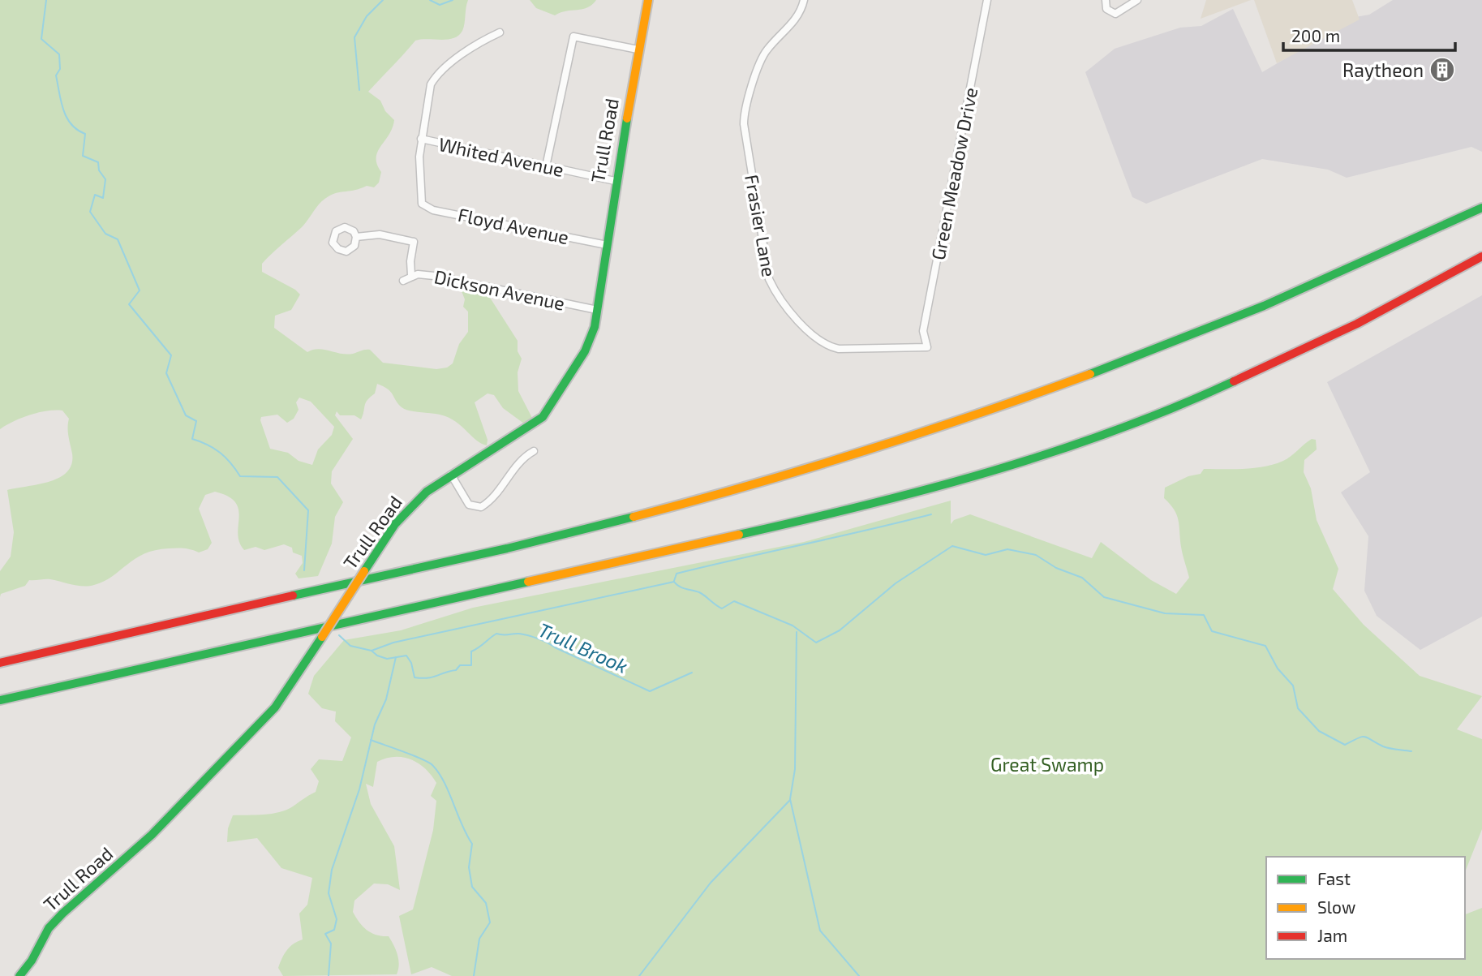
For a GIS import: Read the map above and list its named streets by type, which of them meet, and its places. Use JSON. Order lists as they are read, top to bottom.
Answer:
{
  "streets": {
    "main road": ["Trull Road"],
    "street": [
      "Whited Avenue",
      "Green Meadow Drive",
      "Floyd Avenue",
      "Frasier Lane",
      "Dickson Avenue"
    ]
  },
  "crossings": [
    ["Trull Road", "Whited Avenue"],
    ["Trull Road", "Floyd Avenue"],
    ["Trull Road", "Dickson Avenue"],
    ["Whited Avenue", "Floyd Avenue"],
    ["Green Meadow Drive", "Frasier Lane"]
  ],
  "water": ["Trull Brook"],
  "parks": ["Great Swamp"],
  "places": {
    "building": ["Raytheon"]
  },
  "legend": ["Fast", "Slow", "Jam"],
  "scale_bar": "200 m"
}
